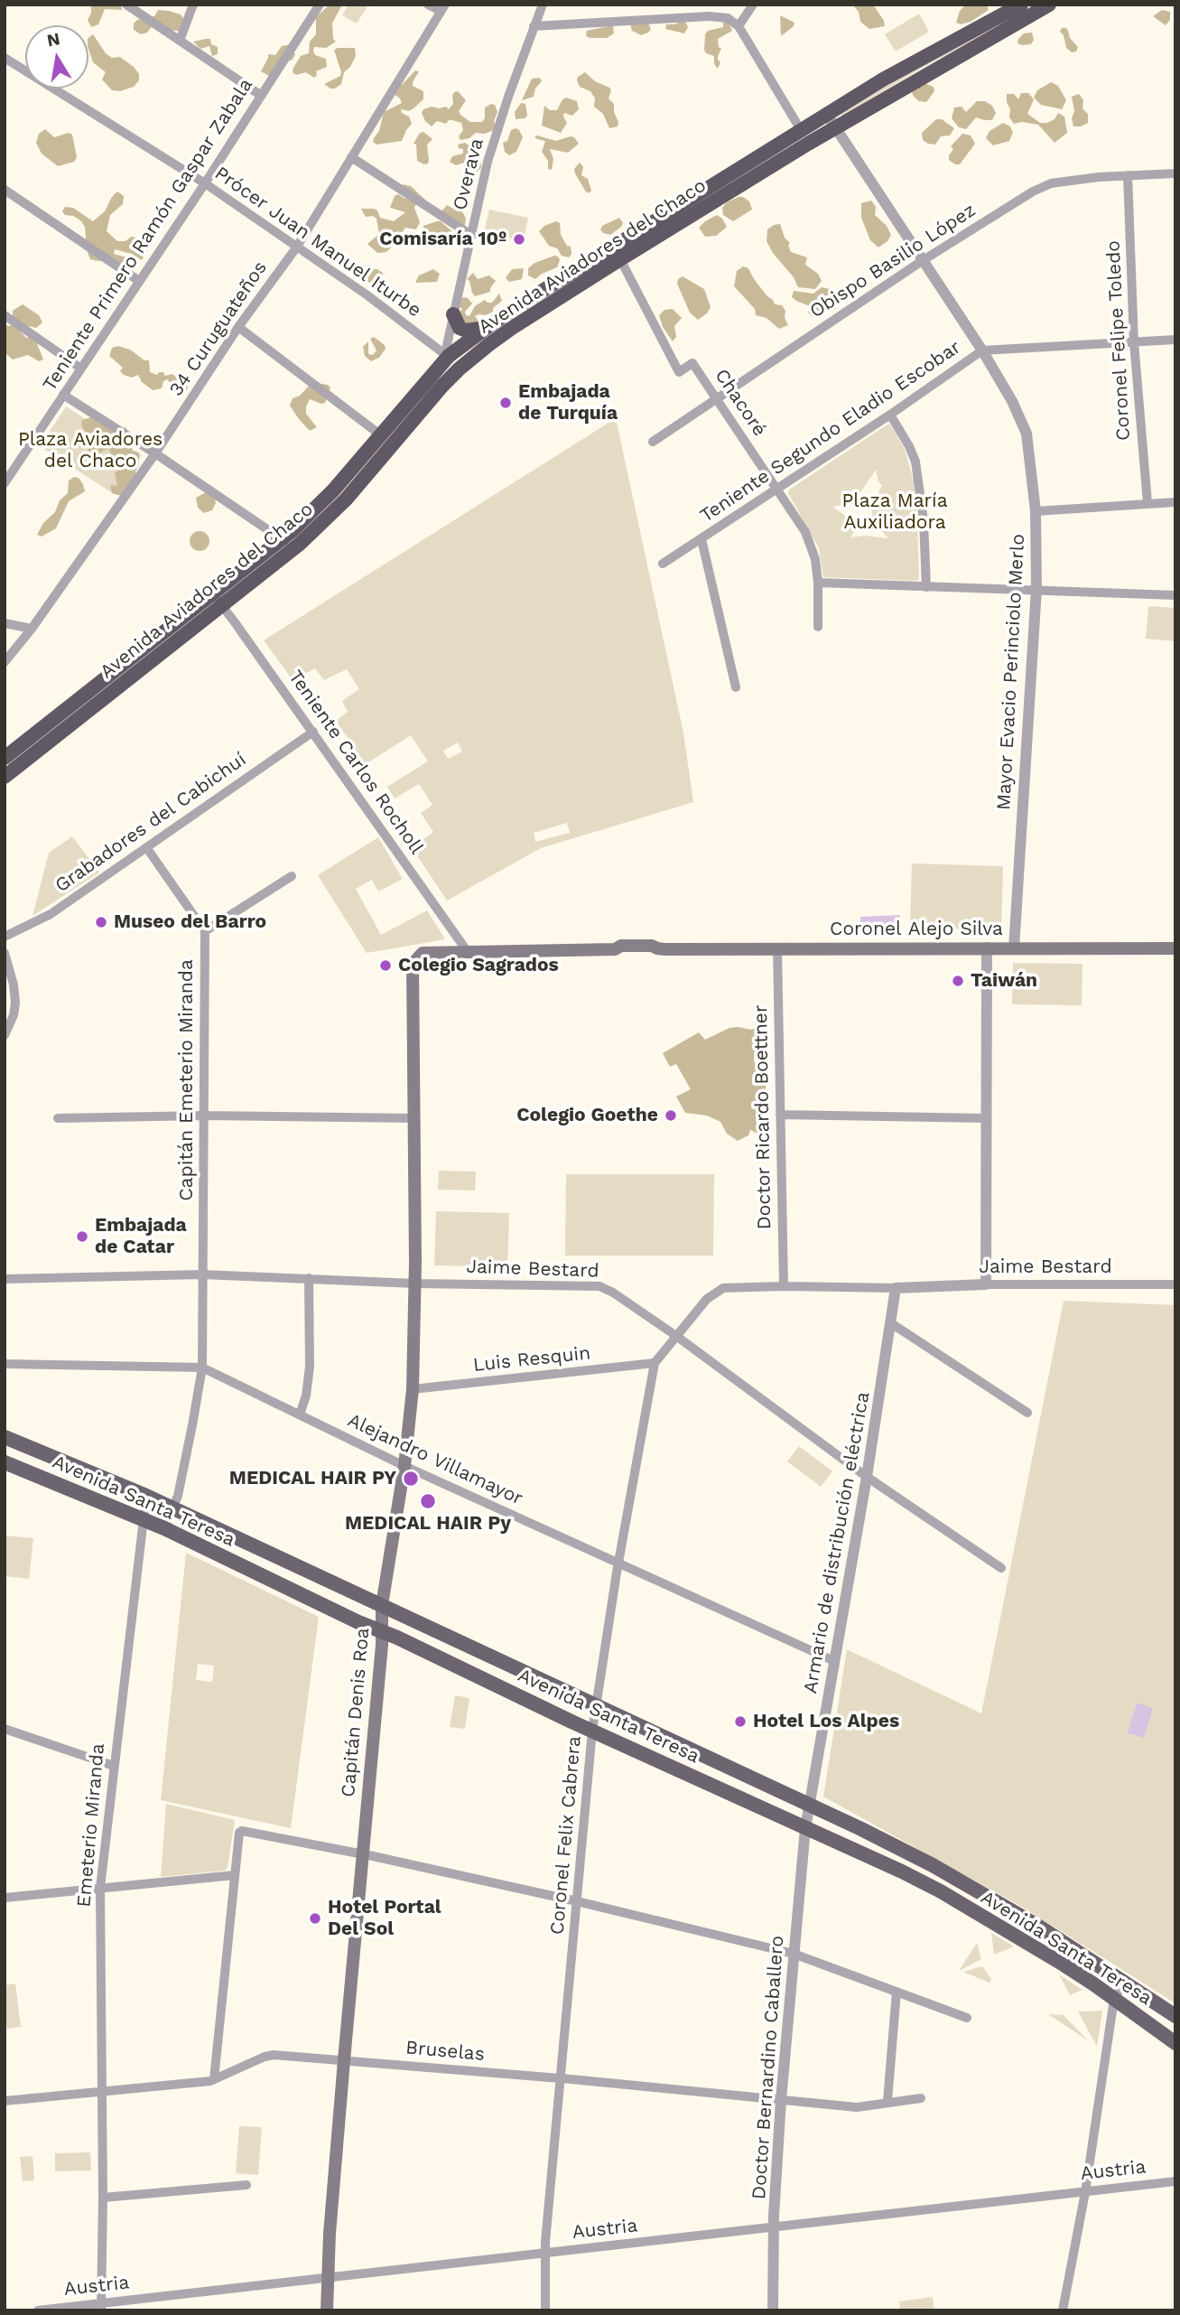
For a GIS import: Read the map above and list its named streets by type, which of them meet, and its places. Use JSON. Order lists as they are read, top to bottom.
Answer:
{
  "streets": {
    "highway": ["Avenida Aviadores del Chaco"],
    "main road": ["Coronel Alejo Silva", "Avenida Santa Teresa", "Capitán Denis Roa"],
    "street": [
      "Overava",
      "Teniente Primero Ramón Gaspar Zabala",
      "Prócer Juan Manuel Iturbe",
      "Obispo Basilio López",
      "34 Curuguateños",
      "Coronel Felipe Toledo",
      "Chacoré",
      "Teniente Segundo Eladio Escobar",
      "Mayor Evacio Perinciolo Merlo",
      "Teniente Carlos Rocholl",
      "Grabadores del Cabichuí",
      "Capitán Emeterio Miranda",
      "Doctor Ricardo Boettner",
      "Jaime Bestard",
      "Luis Resquin",
      "Alejandro Villamayor",
      "Armario de distribución eléctrica",
      "Emeterio Miranda",
      "Coronel Felix Cabrera",
      "Bruselas",
      "Doctor Bernardino Caballero",
      "Austria"
    ]
  },
  "crossings": [
    ["Overava", "Prócer Juan Manuel Iturbe"],
    ["Overava", "Avenida Aviadores del Chaco"],
    ["Teniente Primero Ramón Gaspar Zabala", "Prócer Juan Manuel Iturbe"],
    ["Prócer Juan Manuel Iturbe", "Avenida Aviadores del Chaco"],
    ["Prócer Juan Manuel Iturbe", "34 Curuguateños"],
    ["Avenida Aviadores del Chaco", "Chacoré"],
    ["Avenida Aviadores del Chaco", "Mayor Evacio Perinciolo Merlo"],
    ["Avenida Aviadores del Chaco", "Teniente Carlos Rocholl"],
    ["Obispo Basilio López", "Coronel Felipe Toledo"],
    ["Obispo Basilio López", "Chacoré"],
    ["Obispo Basilio López", "Mayor Evacio Perinciolo Merlo"],
    ["Coronel Felipe Toledo", "Teniente Segundo Eladio Escobar"],
    ["Chacoré", "Teniente Segundo Eladio Escobar"],
    ["Teniente Segundo Eladio Escobar", "Mayor Evacio Perinciolo Merlo"],
    ["Mayor Evacio Perinciolo Merlo", "Coronel Alejo Silva"],
    ["Teniente Carlos Rocholl", "Grabadores del Cabichuí"],
    ["Teniente Carlos Rocholl", "Coronel Alejo Silva"],
    ["Coronel Alejo Silva", "Doctor Ricardo Boettner"],
    ["Coronel Alejo Silva", "Capitán Denis Roa"],
    ["Capitán Emeterio Miranda", "Jaime Bestard"],
    ["Capitán Emeterio Miranda", "Alejandro Villamayor"],
    ["Capitán Emeterio Miranda", "Avenida Santa Teresa"],
    ["Doctor Ricardo Boettner", "Jaime Bestard"],
    ["Jaime Bestard", "Armario de distribución eléctrica"],
    ["Jaime Bestard", "Capitán Denis Roa"],
    ["Jaime Bestard", "Coronel Felix Cabrera"],
    ["Luis Resquin", "Capitán Denis Roa"],
    ["Luis Resquin", "Coronel Felix Cabrera"],
    ["Alejandro Villamayor", "Armario de distribución eléctrica"],
    ["Alejandro Villamayor", "Capitán Denis Roa"],
    ["Alejandro Villamayor", "Coronel Felix Cabrera"],
    ["Avenida Santa Teresa", "Armario de distribución eléctrica"],
    ["Avenida Santa Teresa", "Capitán Denis Roa"],
    ["Avenida Santa Teresa", "Emeterio Miranda"],
    ["Avenida Santa Teresa", "Coronel Felix Cabrera"],
    ["Avenida Santa Teresa", "Doctor Bernardino Caballero"],
    ["Armario de distribución eléctrica", "Doctor Bernardino Caballero"],
    ["Capitán Denis Roa", "Bruselas"],
    ["Capitán Denis Roa", "Austria"],
    ["Emeterio Miranda", "Bruselas"],
    ["Emeterio Miranda", "Austria"],
    ["Coronel Felix Cabrera", "Bruselas"],
    ["Coronel Felix Cabrera", "Austria"],
    ["Bruselas", "Doctor Bernardino Caballero"],
    ["Doctor Bernardino Caballero", "Austria"]
  ],
  "parks": ["Plaza Aviadores del Chaco", "Plaza María Auxiliadora"],
  "places": [
    "Comisaría 10º",
    "Embajada de Turquía",
    "Museo del Barro",
    "Colegio Sagrados",
    "Taiwán",
    "Colegio Goethe",
    "Embajada de Catar",
    "MEDICAL HAIR PY",
    "MEDICAL HAIR Py",
    "Hotel Los Alpes",
    "Hotel Portal Del Sol"
  ],
  "north": "top"
}
